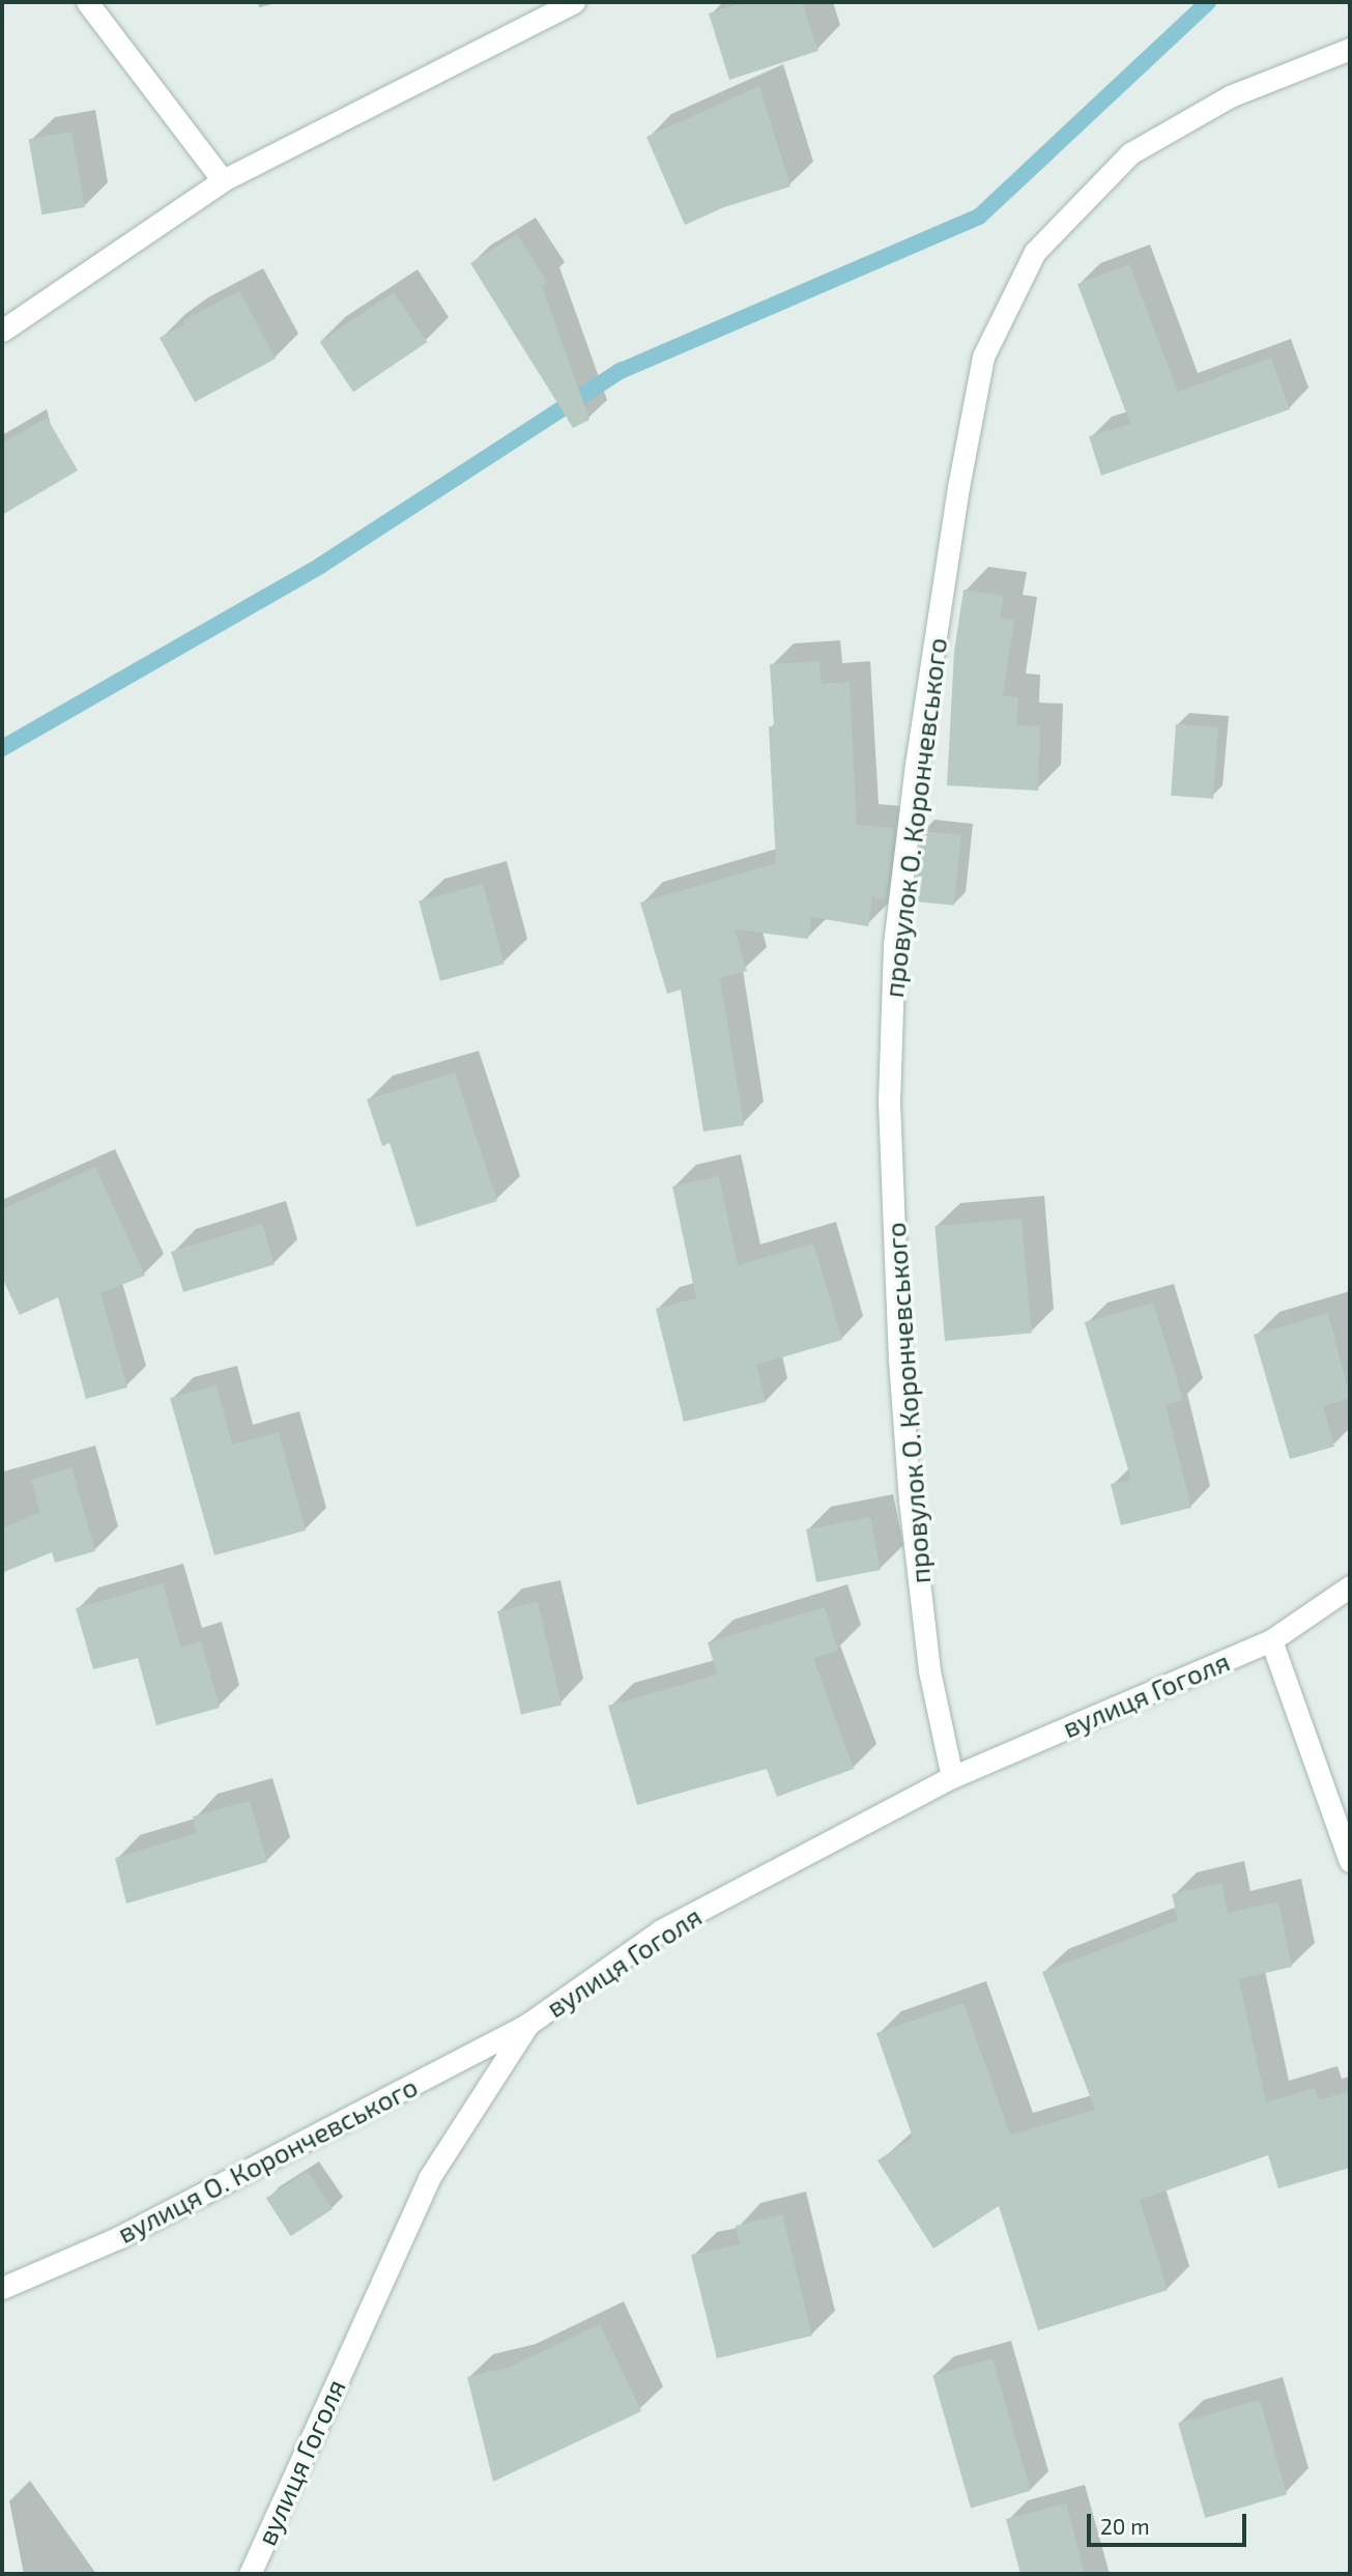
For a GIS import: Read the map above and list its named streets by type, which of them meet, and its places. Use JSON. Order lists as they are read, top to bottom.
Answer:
{
  "streets": {
    "street": ["провулок О. Корончевського", "вулиця Гоголя", "вулиця О. Корончевського"]
  },
  "crossings": [
    ["провулок О. Корончевського", "вулиця Гоголя"],
    ["вулиця Гоголя", "вулиця О. Корончевського"]
  ],
  "scale_bar": "20 m"
}
